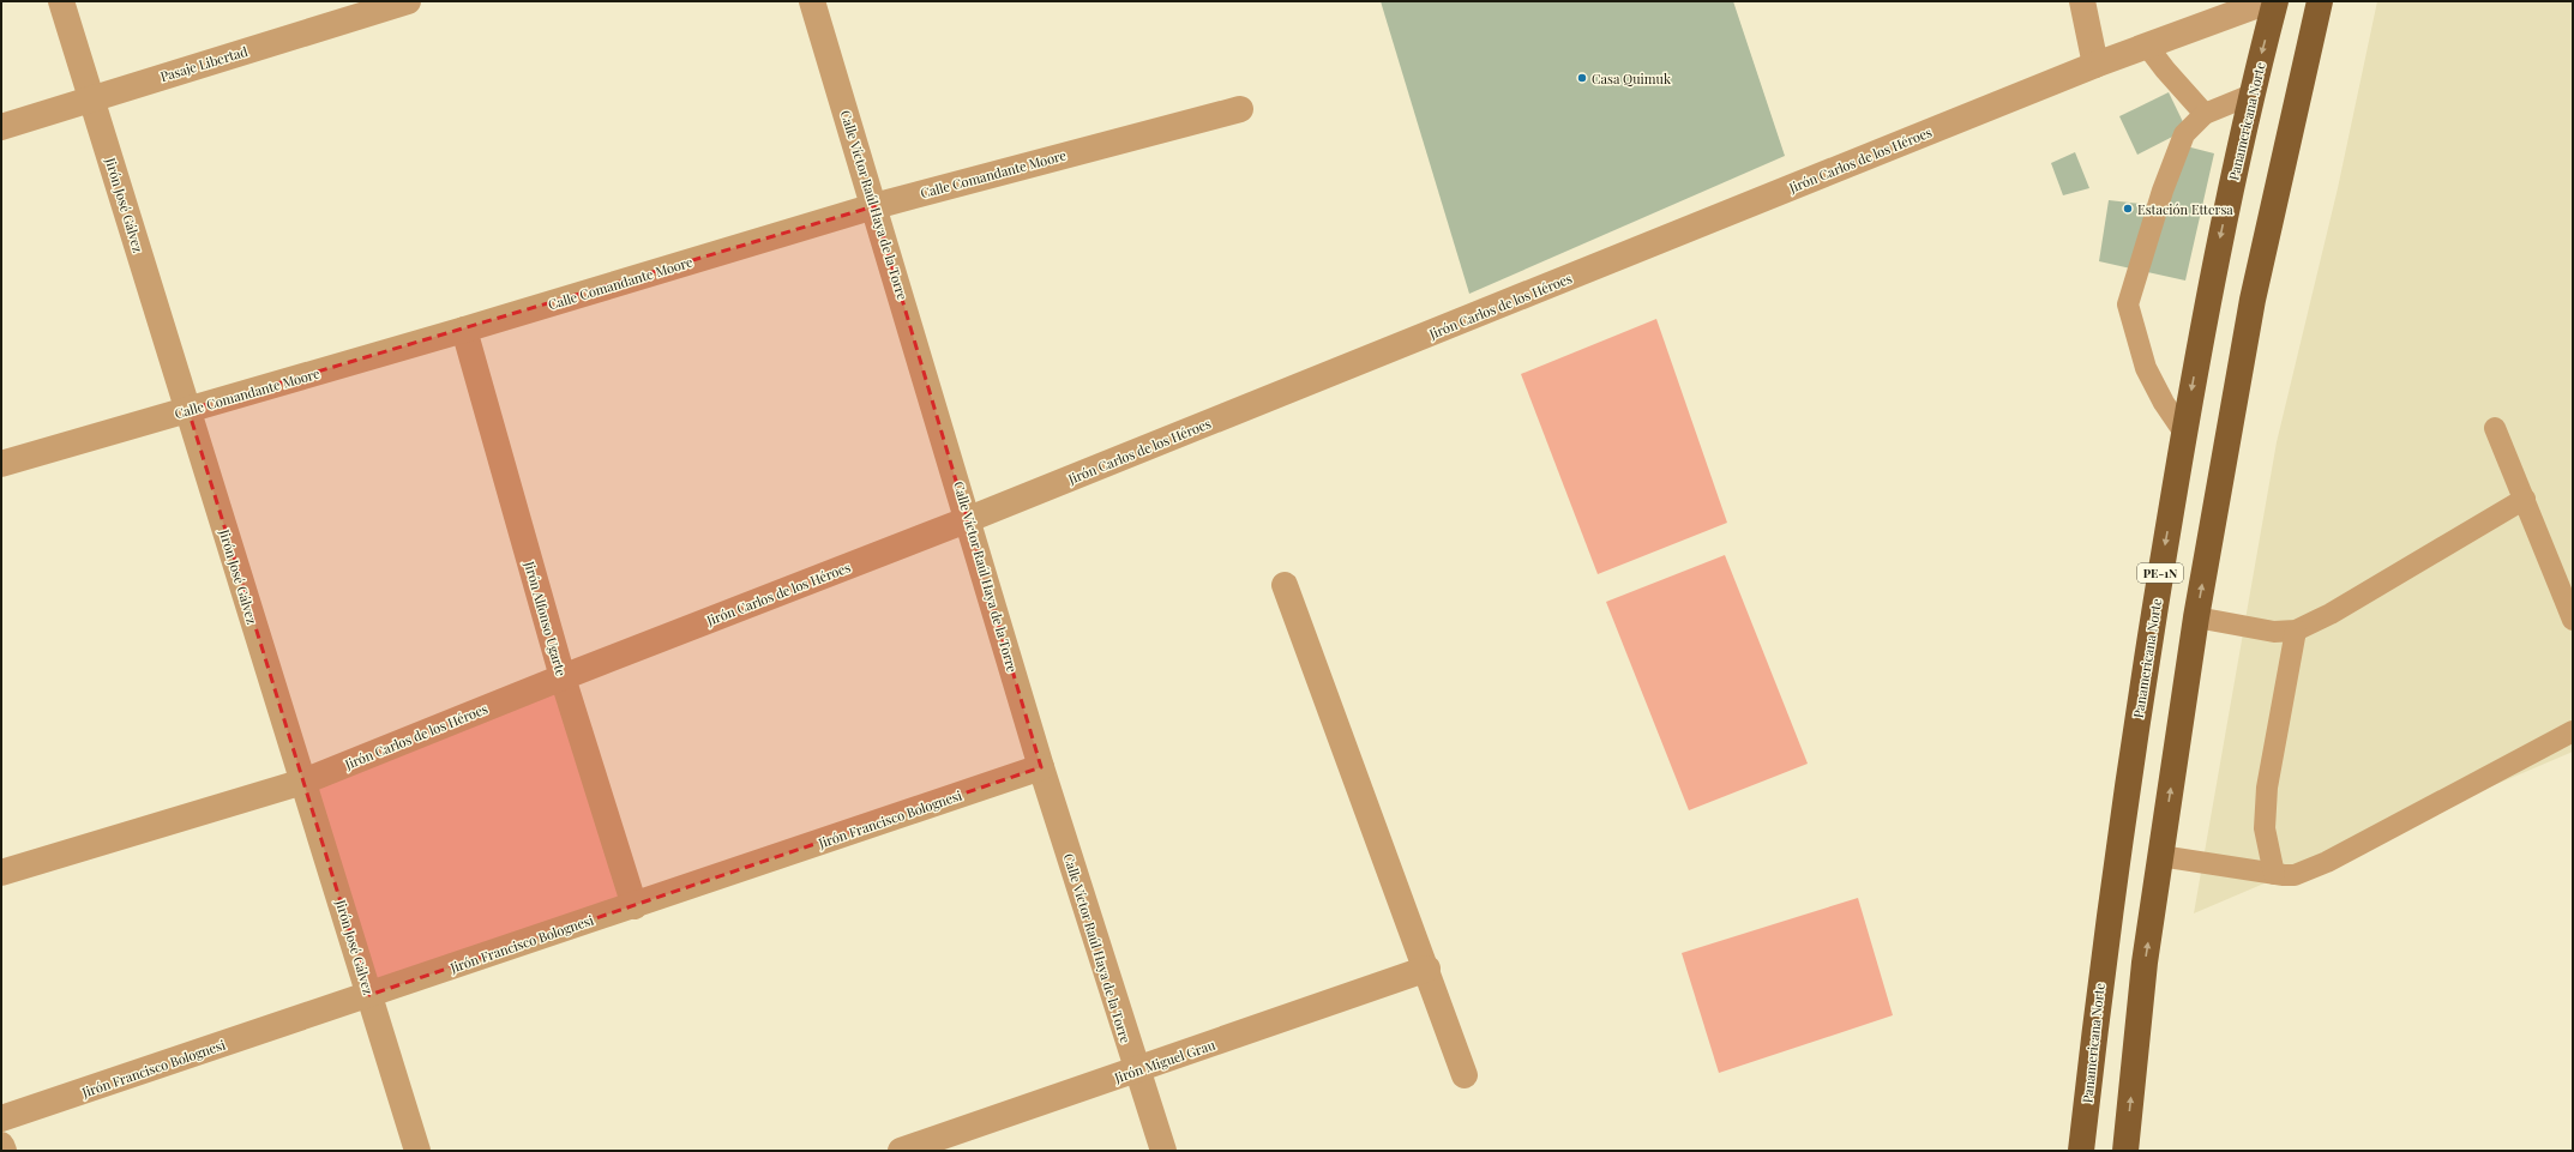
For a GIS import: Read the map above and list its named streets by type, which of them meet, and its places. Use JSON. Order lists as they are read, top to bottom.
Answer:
{
  "streets": {
    "highway": ["Panamericana Norte", "PE-1N"],
    "street": [
      "Pasaje Libertad",
      "Jirón Carlos de los Héroes",
      "Calle Comandante Moore",
      "Jirón José Gálvez",
      "Calle Víctor Raúl Haya de la Torre",
      "Jirón Alfonso Ugarte",
      "Jirón Francisco Bolognesi",
      "Jirón Miguel Grau"
    ]
  },
  "crossings": [
    ["Pasaje Libertad", "Jirón José Gálvez"],
    ["Jirón Carlos de los Héroes", "Jirón José Gálvez"],
    ["Jirón Carlos de los Héroes", "Calle Víctor Raúl Haya de la Torre"],
    ["Jirón Carlos de los Héroes", "Jirón Alfonso Ugarte"],
    ["Calle Comandante Moore", "Jirón José Gálvez"],
    ["Calle Comandante Moore", "Calle Víctor Raúl Haya de la Torre"],
    ["Calle Comandante Moore", "Jirón Alfonso Ugarte"],
    ["Jirón José Gálvez", "Jirón Francisco Bolognesi"],
    ["Calle Víctor Raúl Haya de la Torre", "Jirón Francisco Bolognesi"],
    ["Calle Víctor Raúl Haya de la Torre", "Jirón Miguel Grau"],
    ["Jirón Alfonso Ugarte", "Jirón Francisco Bolognesi"]
  ],
  "places": ["Casa Quimuk", "Estación Ettersa"]
}
